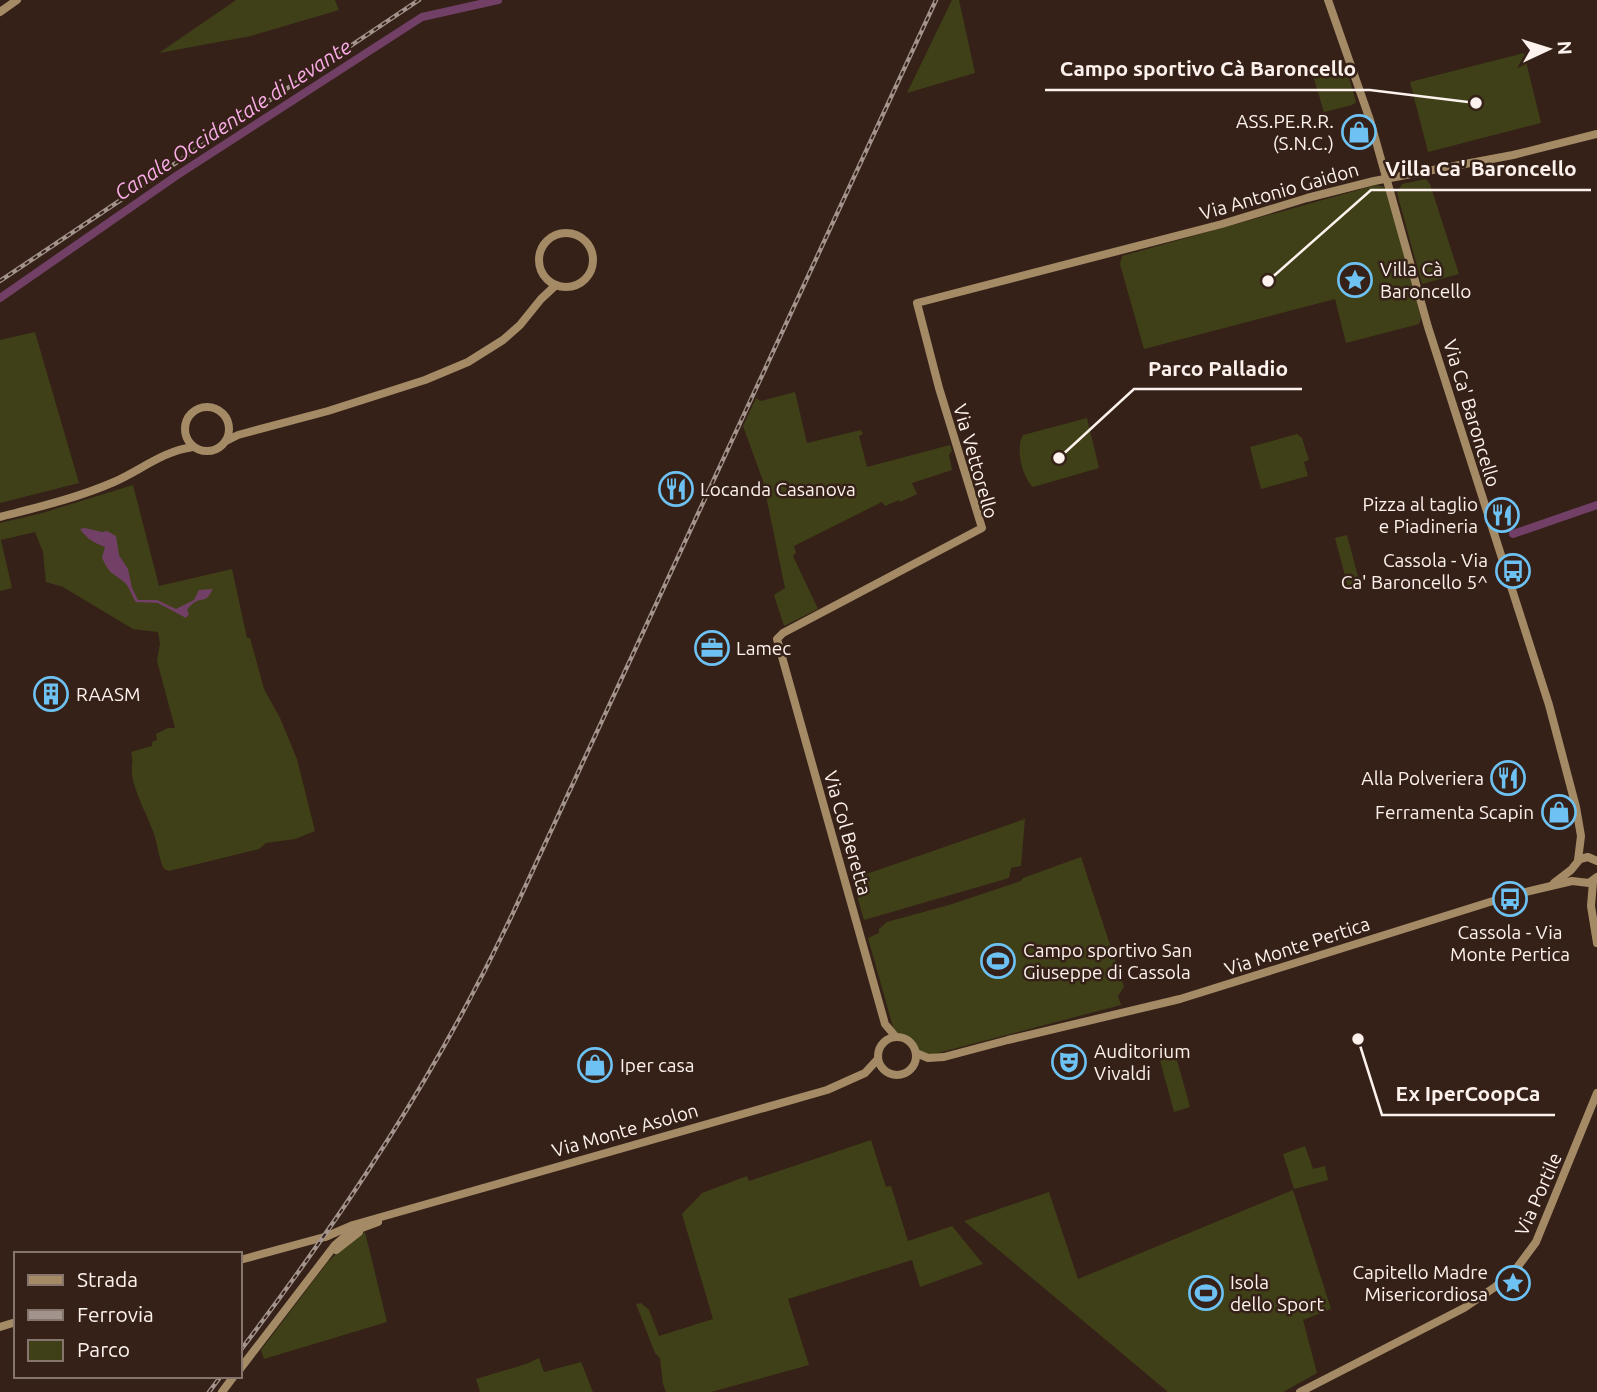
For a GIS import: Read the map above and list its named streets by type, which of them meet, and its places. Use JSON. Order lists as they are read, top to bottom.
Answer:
{
  "streets": {
    "main road": [
      "Via Antonio Gaidon",
      "Via Ca' Baroncello",
      "Via Vettorello",
      "Via Col Beretta",
      "Via Monte Pertica",
      "Via Monte Asolon",
      "Via Portile"
    ]
  },
  "crossings": [
    ["Via Antonio Gaidon", "Via Ca' Baroncello"],
    ["Via Antonio Gaidon", "Via Vettorello"],
    ["Via Ca' Baroncello", "Via Monte Pertica"],
    ["Via Vettorello", "Via Col Beretta"],
    ["Via Col Beretta", "Via Monte Pertica"],
    ["Via Col Beretta", "Via Monte Asolon"],
    ["Via Monte Pertica", "Via Monte Asolon"]
  ],
  "water": ["Canale Occidentale di Levante"],
  "places": {
    "other": [
      "Campo sportivo Cà Baroncello",
      "Villa Ca' Baroncello",
      "Parco Palladio",
      "Ex IperCoopCa"
    ],
    "shop": ["ASS.PE.R.R. (S.N.C.)", "Ferramenta Scapin", "Iper casa"],
    "place": ["Villa Cà Baroncello", "Capitello Madre Misericordiosa"],
    "restaurant": ["Locanda Casanova", "Pizza al taglio e Piadineria", "Alla Polveriera"],
    "bus stop": ["Cassola - Via Ca' Baroncello 5^", "Cassola - Via Monte Pertica"],
    "office": ["Lamec"],
    "building": ["RAASM"],
    "sports": ["Campo sportivo San Giuseppe di Cassola", "Isola dello Sport"],
    "theatre": ["Auditorium Vivaldi"]
  },
  "legend": ["Strada", "Ferrovia", "Parco"],
  "north": "right"
}
